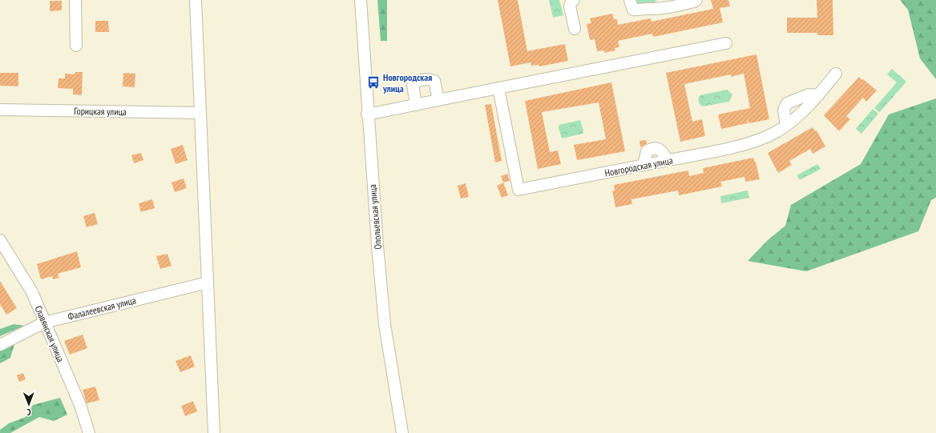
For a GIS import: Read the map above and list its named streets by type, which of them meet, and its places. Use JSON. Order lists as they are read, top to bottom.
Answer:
{
  "streets": {
    "street": [
      "Горицкая улица",
      "Новгородская улица",
      "Опольевская улица",
      "Фалалеевская улица",
      "Славянская улица"
    ]
  },
  "crossings": [
    ["Фалалеевская улица", "Славянская улица"]
  ],
  "places": {
    "bus stop": ["Новгородская улица"]
  },
  "north": "bottom"
}
